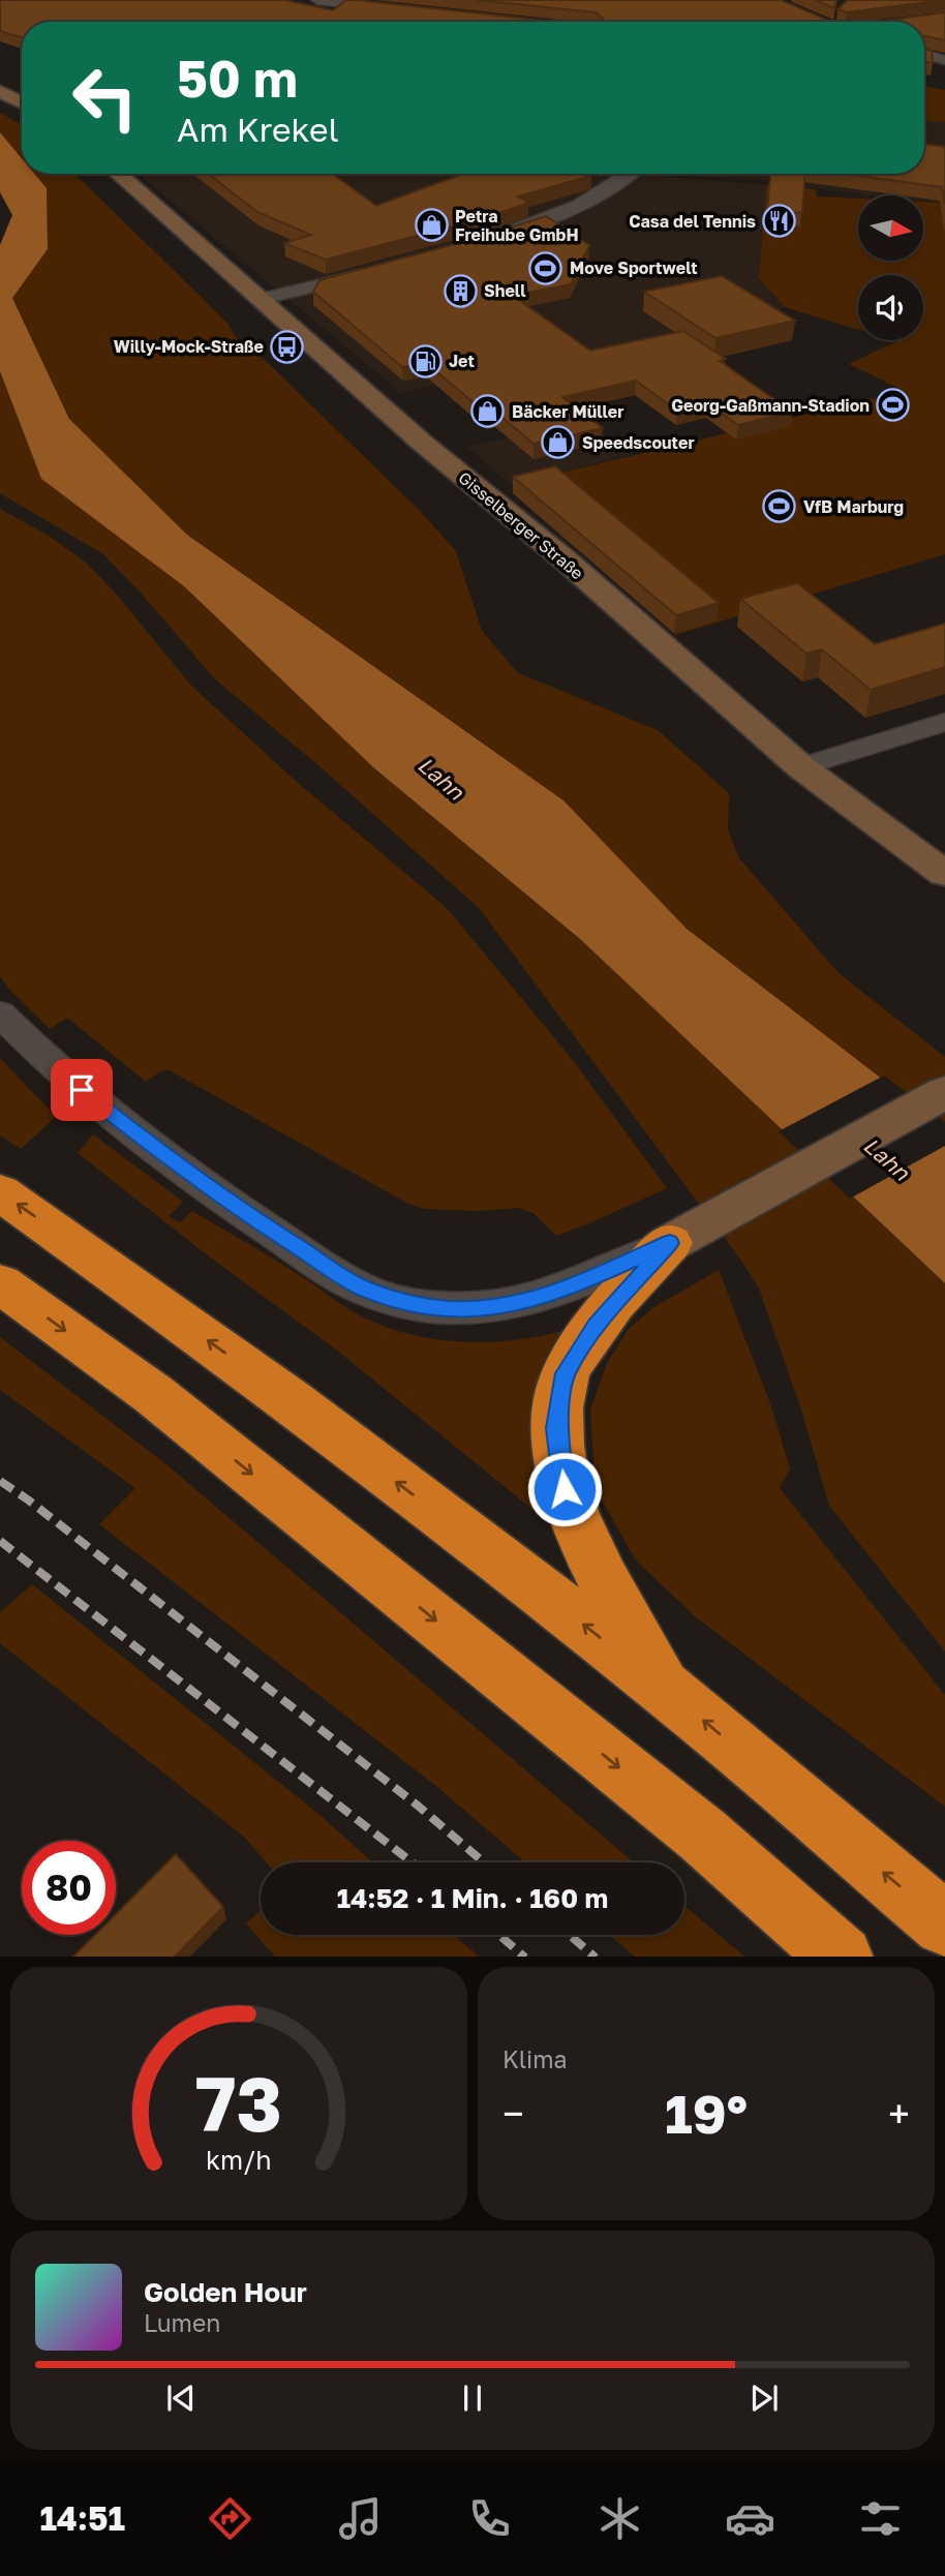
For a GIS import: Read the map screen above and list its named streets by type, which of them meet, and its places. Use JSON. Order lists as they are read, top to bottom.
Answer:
{
  "streets": {
    "main road": ["Gisselberger Straße"]
  },
  "water": ["Lahn"],
  "places": {
    "restaurant": ["Casa del Tennis"],
    "shop": ["Petra Freihube GmbH", "Bäcker Müller", "Speedscouter"],
    "sports": ["Move Sportwelt", "Georg-Gaßmann-Stadion", "VfB Marburg"],
    "building": ["Shell"],
    "bus stop": ["Willy-Mock-Straße"],
    "fuel station": ["Jet"]
  },
  "north": "right",
  "page": {
    "turn": ["50 m", "Am Krekel"],
    "limit": "80",
    "trip": "14:52 · 1 Min. · 160 m",
    "tile": "Klima",
    "heat": ["−", "19°", "+"],
    "song": ["Golden Hour", "Lumen"],
    "tabs": "14:51",
    "gauge": ["73", "km/h"]
  }
}
